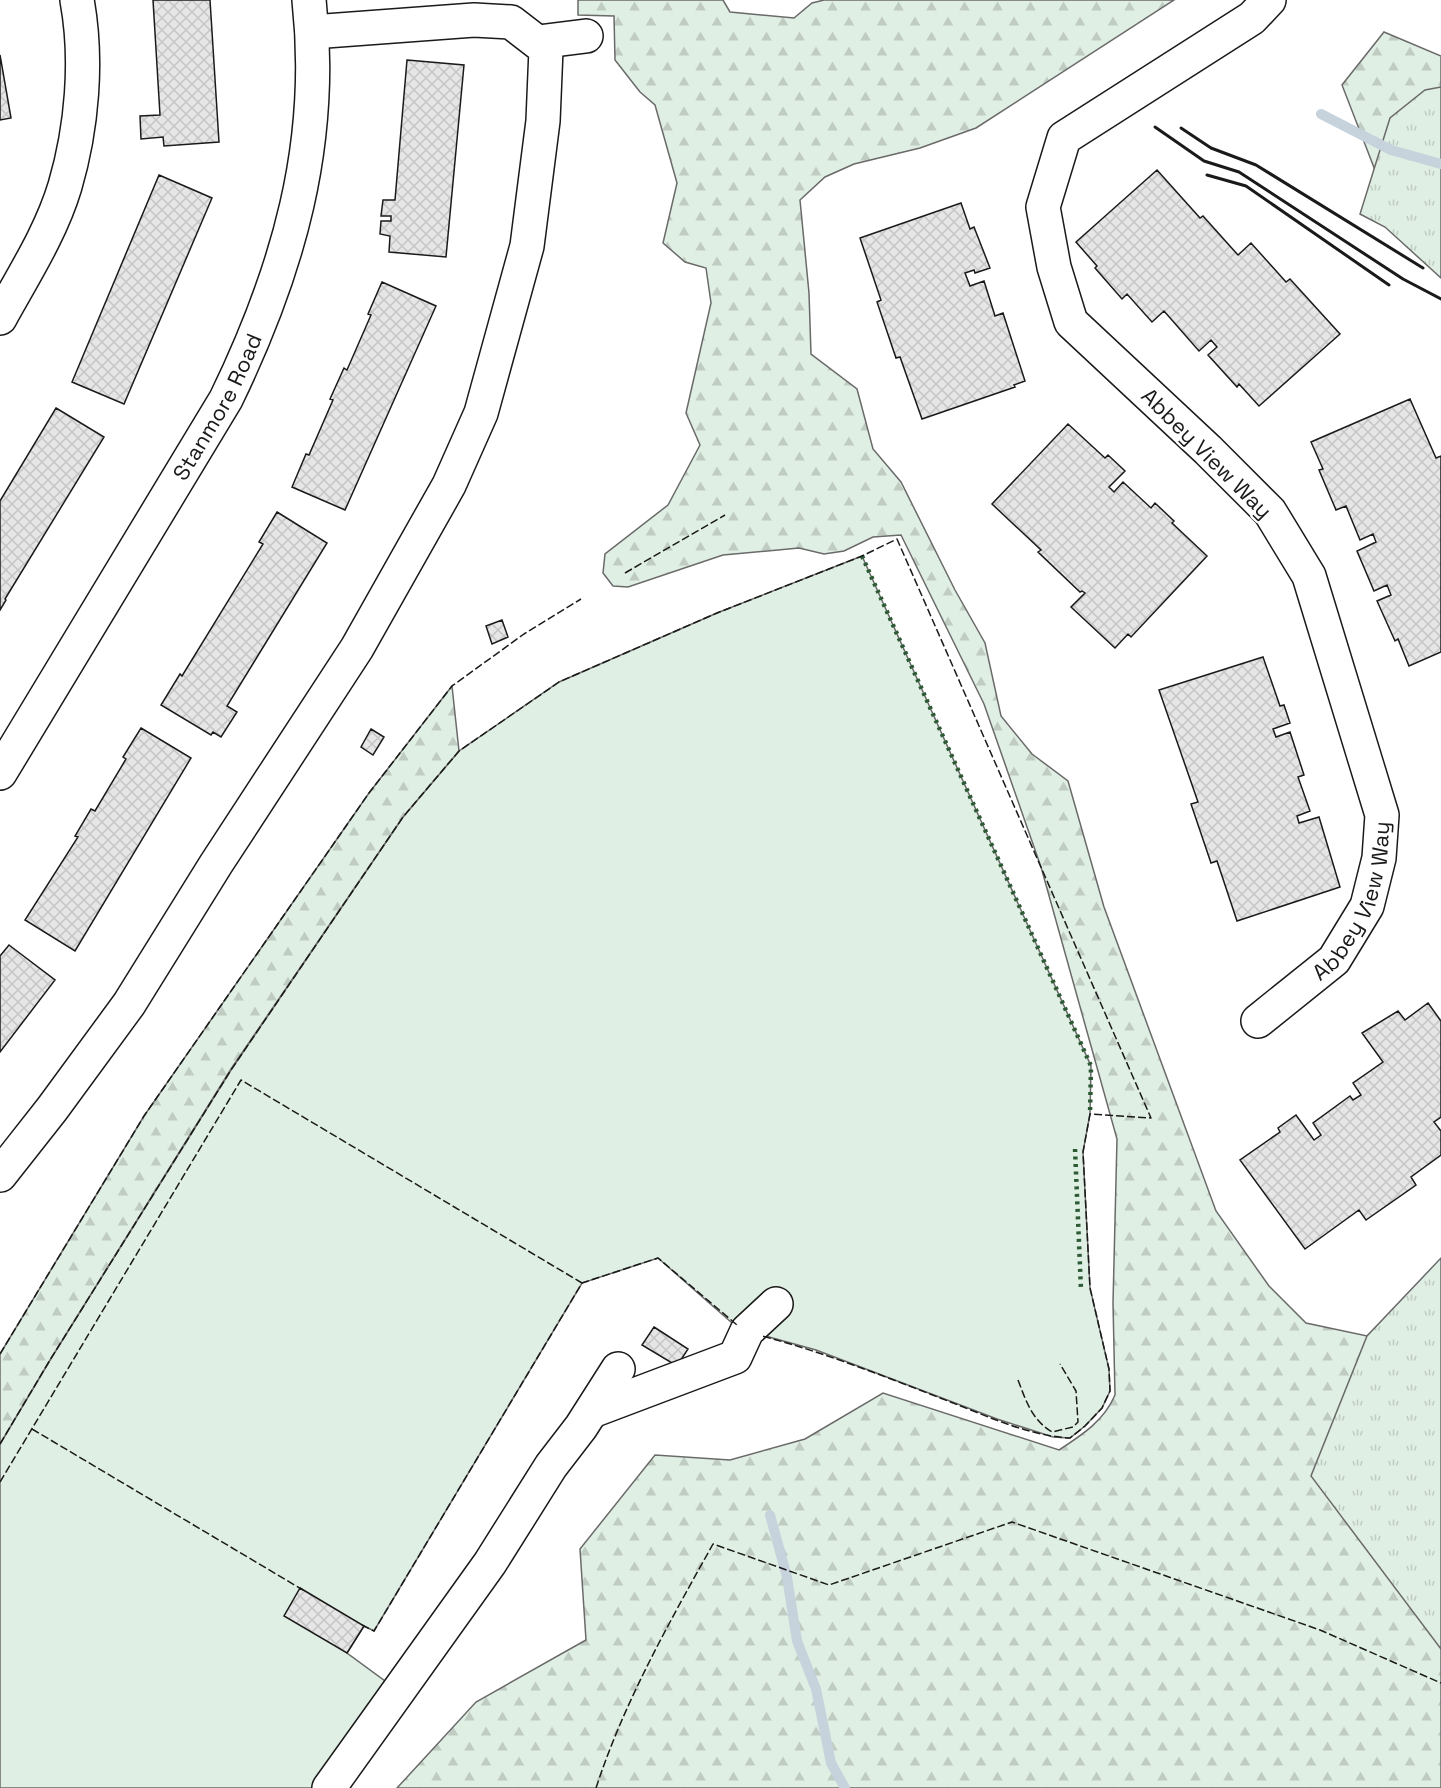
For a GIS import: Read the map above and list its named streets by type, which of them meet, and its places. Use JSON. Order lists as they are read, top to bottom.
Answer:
{
  "streets": {
    "street": ["Stanmore Road", "Abbey View Way"]
  }
}
